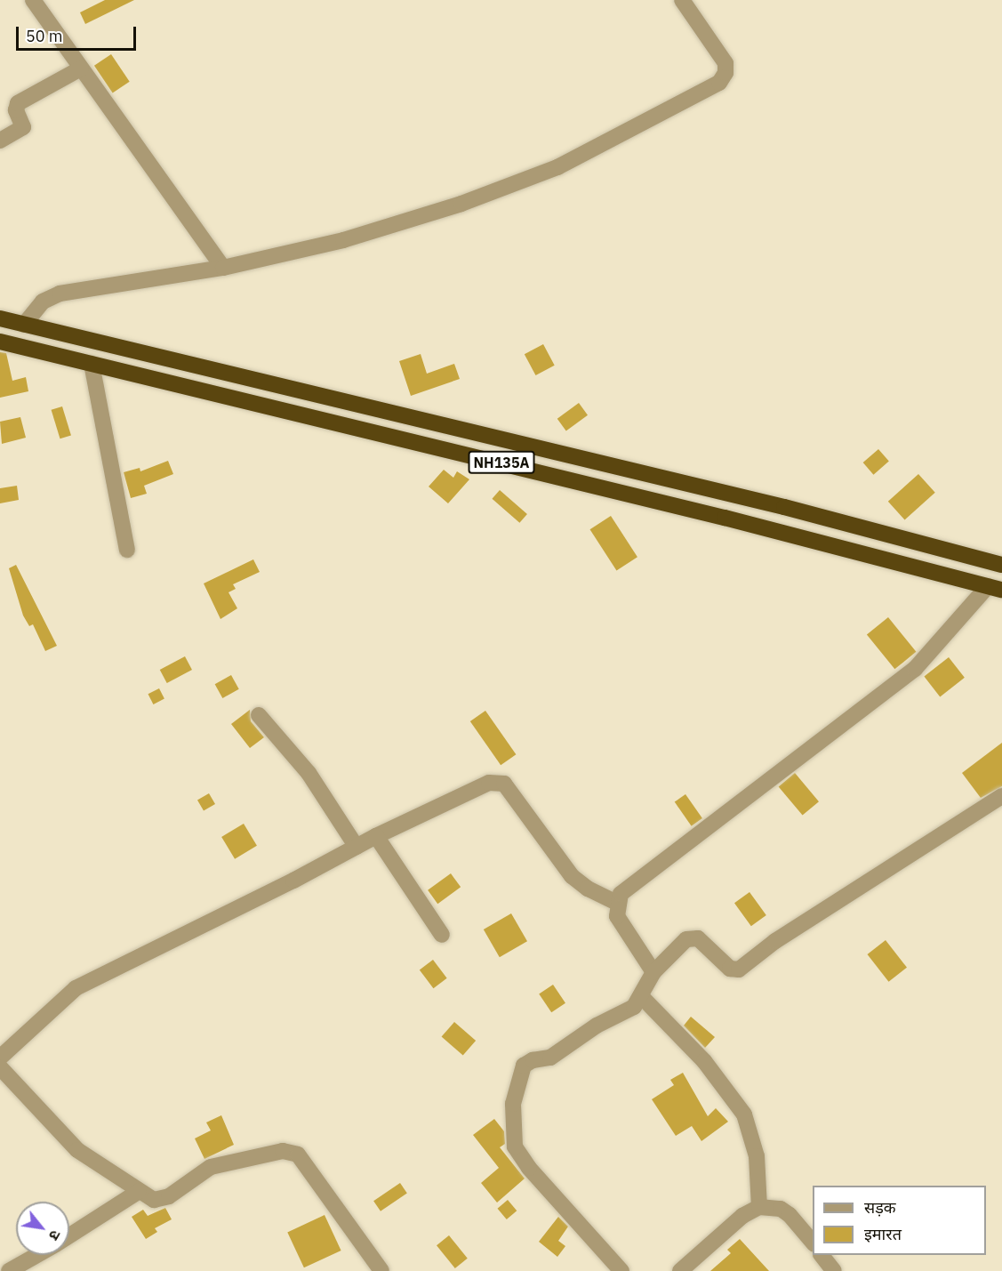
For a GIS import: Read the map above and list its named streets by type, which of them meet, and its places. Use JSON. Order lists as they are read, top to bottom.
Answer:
{
  "streets": {
    "highway": ["NH135A"]
  },
  "legend": ["सड़क", "इमारत"],
  "scale_bar": "50 m",
  "north": "bottom right"
}
